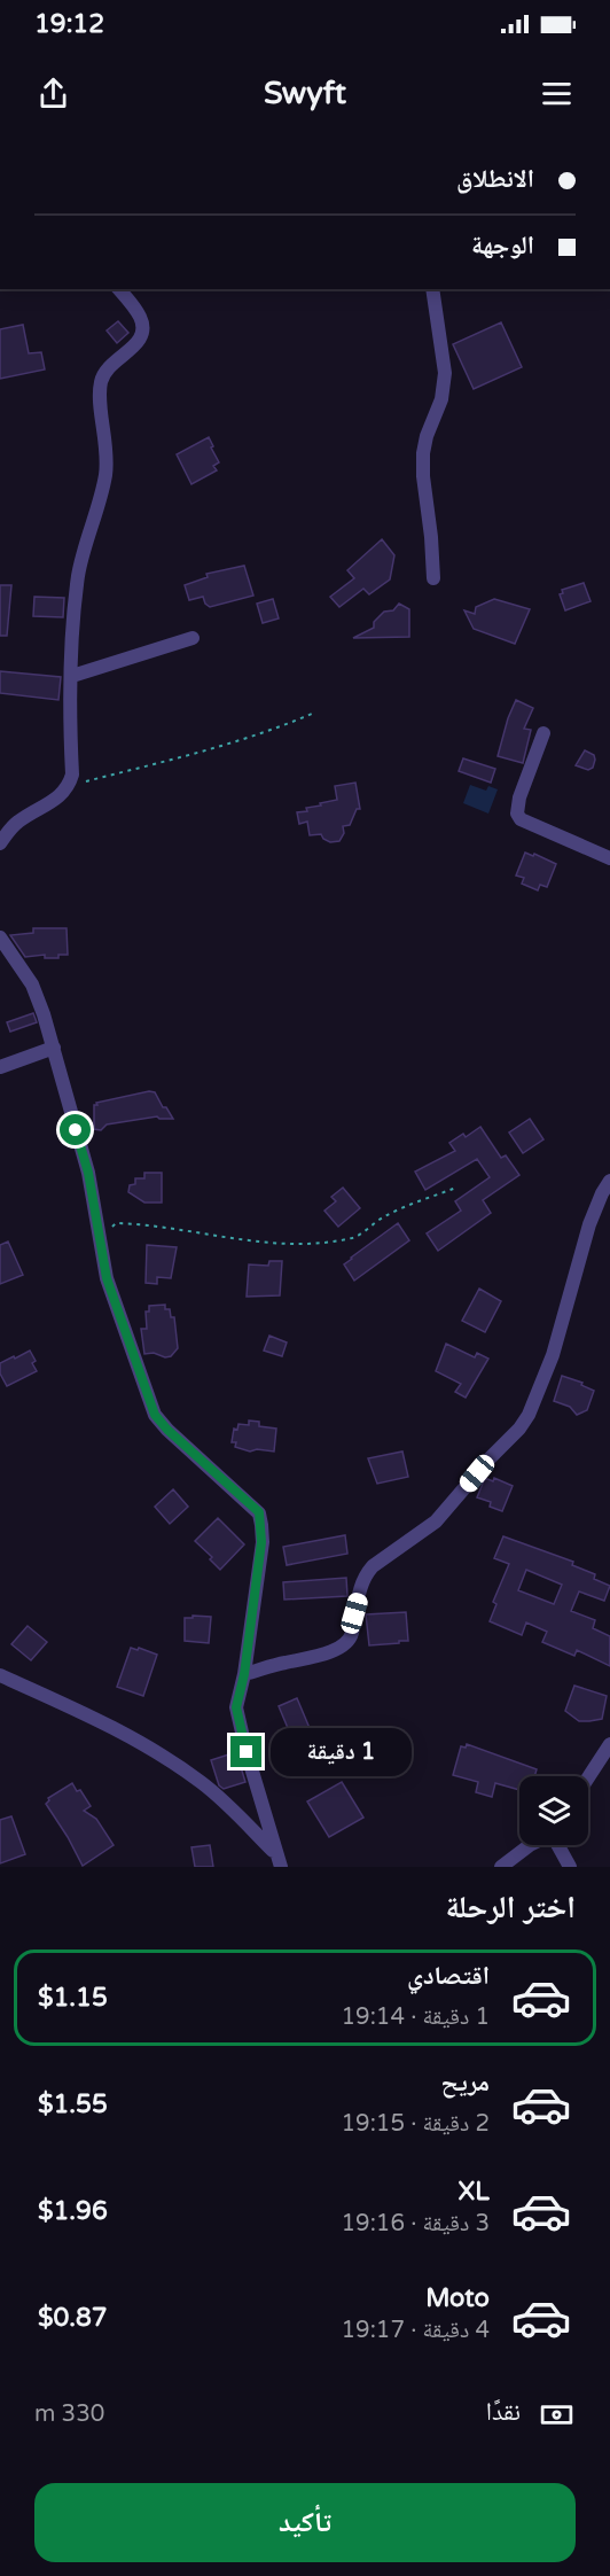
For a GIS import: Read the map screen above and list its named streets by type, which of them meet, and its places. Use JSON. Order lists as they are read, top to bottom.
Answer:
{
  "page": {
    "status": "19:12",
    "header": "Swyft",
    "banner": ["الانطلاق", "الوجهة"],
    "bubble": "1 دقيقة",
    "heading": "اختر الرحلة",
    "list": [
      {
        "name": "اقتصادي",
        "note": "1 دقيقة · 19:14",
        "value": "$1.15"
      },
      {
        "name": "مريح",
        "note": "2 دقيقة · 19:15",
        "value": "$1.55"
      },
      {
        "name": "XL",
        "note": "3 دقيقة · 19:16",
        "value": "$1.96"
      },
      {
        "name": "Moto",
        "note": "4 دقيقة · 19:17",
        "value": "$0.87"
      }
    ],
    "pay": ["نقدًا", "330 m"],
    "buttons": "تأكيد"
  }
}
